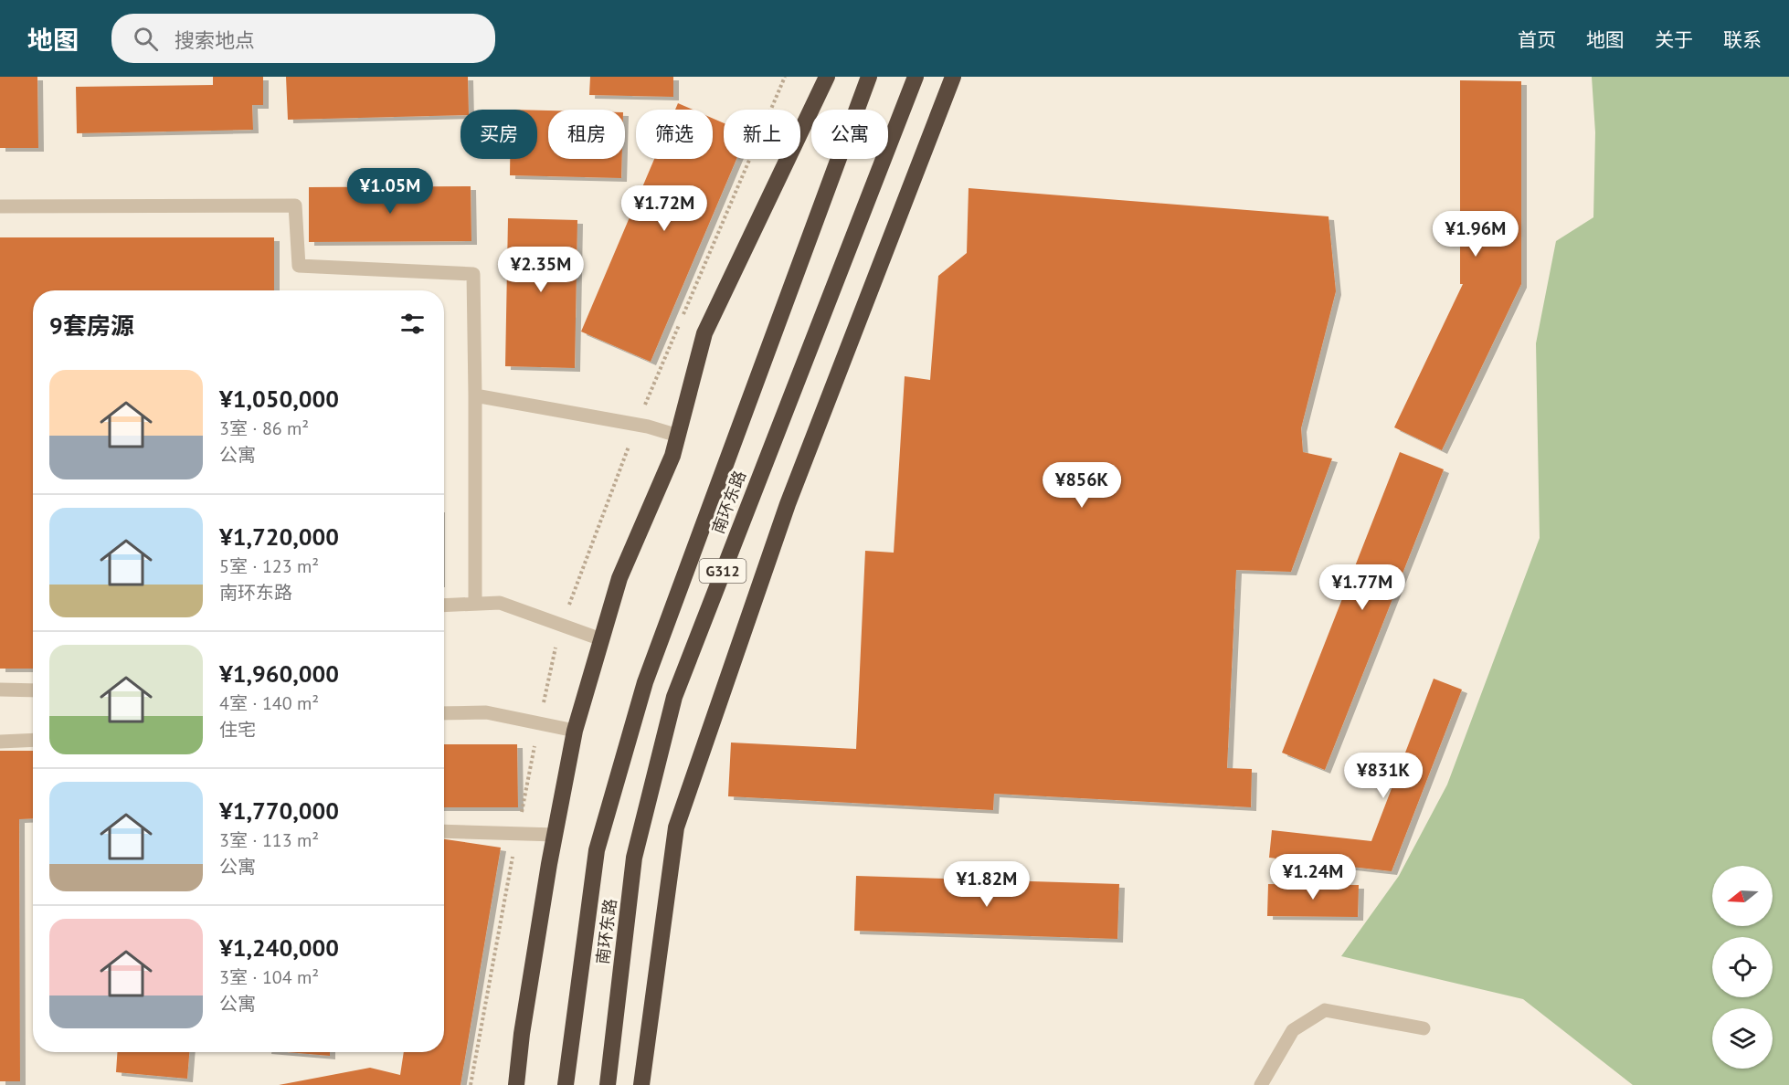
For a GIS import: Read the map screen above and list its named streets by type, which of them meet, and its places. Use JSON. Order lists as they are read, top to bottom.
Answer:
{
  "streets": {
    "highway": ["南环东路", "G312"]
  },
  "north": "left",
  "page": {
    "header": "地图",
    "search": "搜索地点",
    "nav": [
      "首页",
      "地图",
      "关于",
      "联系"
    ],
    "chip": [
      "买房",
      "租房",
      "筛选",
      "新上",
      "公寓"
    ],
    "price": [
      "¥1.05M",
      "¥1.72M",
      "¥1.96M",
      "¥2.35M",
      "¥856K",
      "¥1.77M",
      "¥831K",
      "¥1.24M",
      "¥1.82M"
    ],
    "heading": "9套房源",
    "list": [
      {
        "name": "¥1,050,000",
        "note": "3室 · 86 m² · 公寓"
      },
      {
        "name": "¥1,720,000",
        "note": "5室 · 123 m² · 南环东路"
      },
      {
        "name": "¥1,960,000",
        "note": "4室 · 140 m² · 住宅"
      },
      {
        "name": "¥1,770,000",
        "note": "3室 · 113 m² · 公寓"
      },
      {
        "name": "¥1,240,000",
        "note": "3室 · 104 m² · 公寓"
      }
    ]
  }
}
